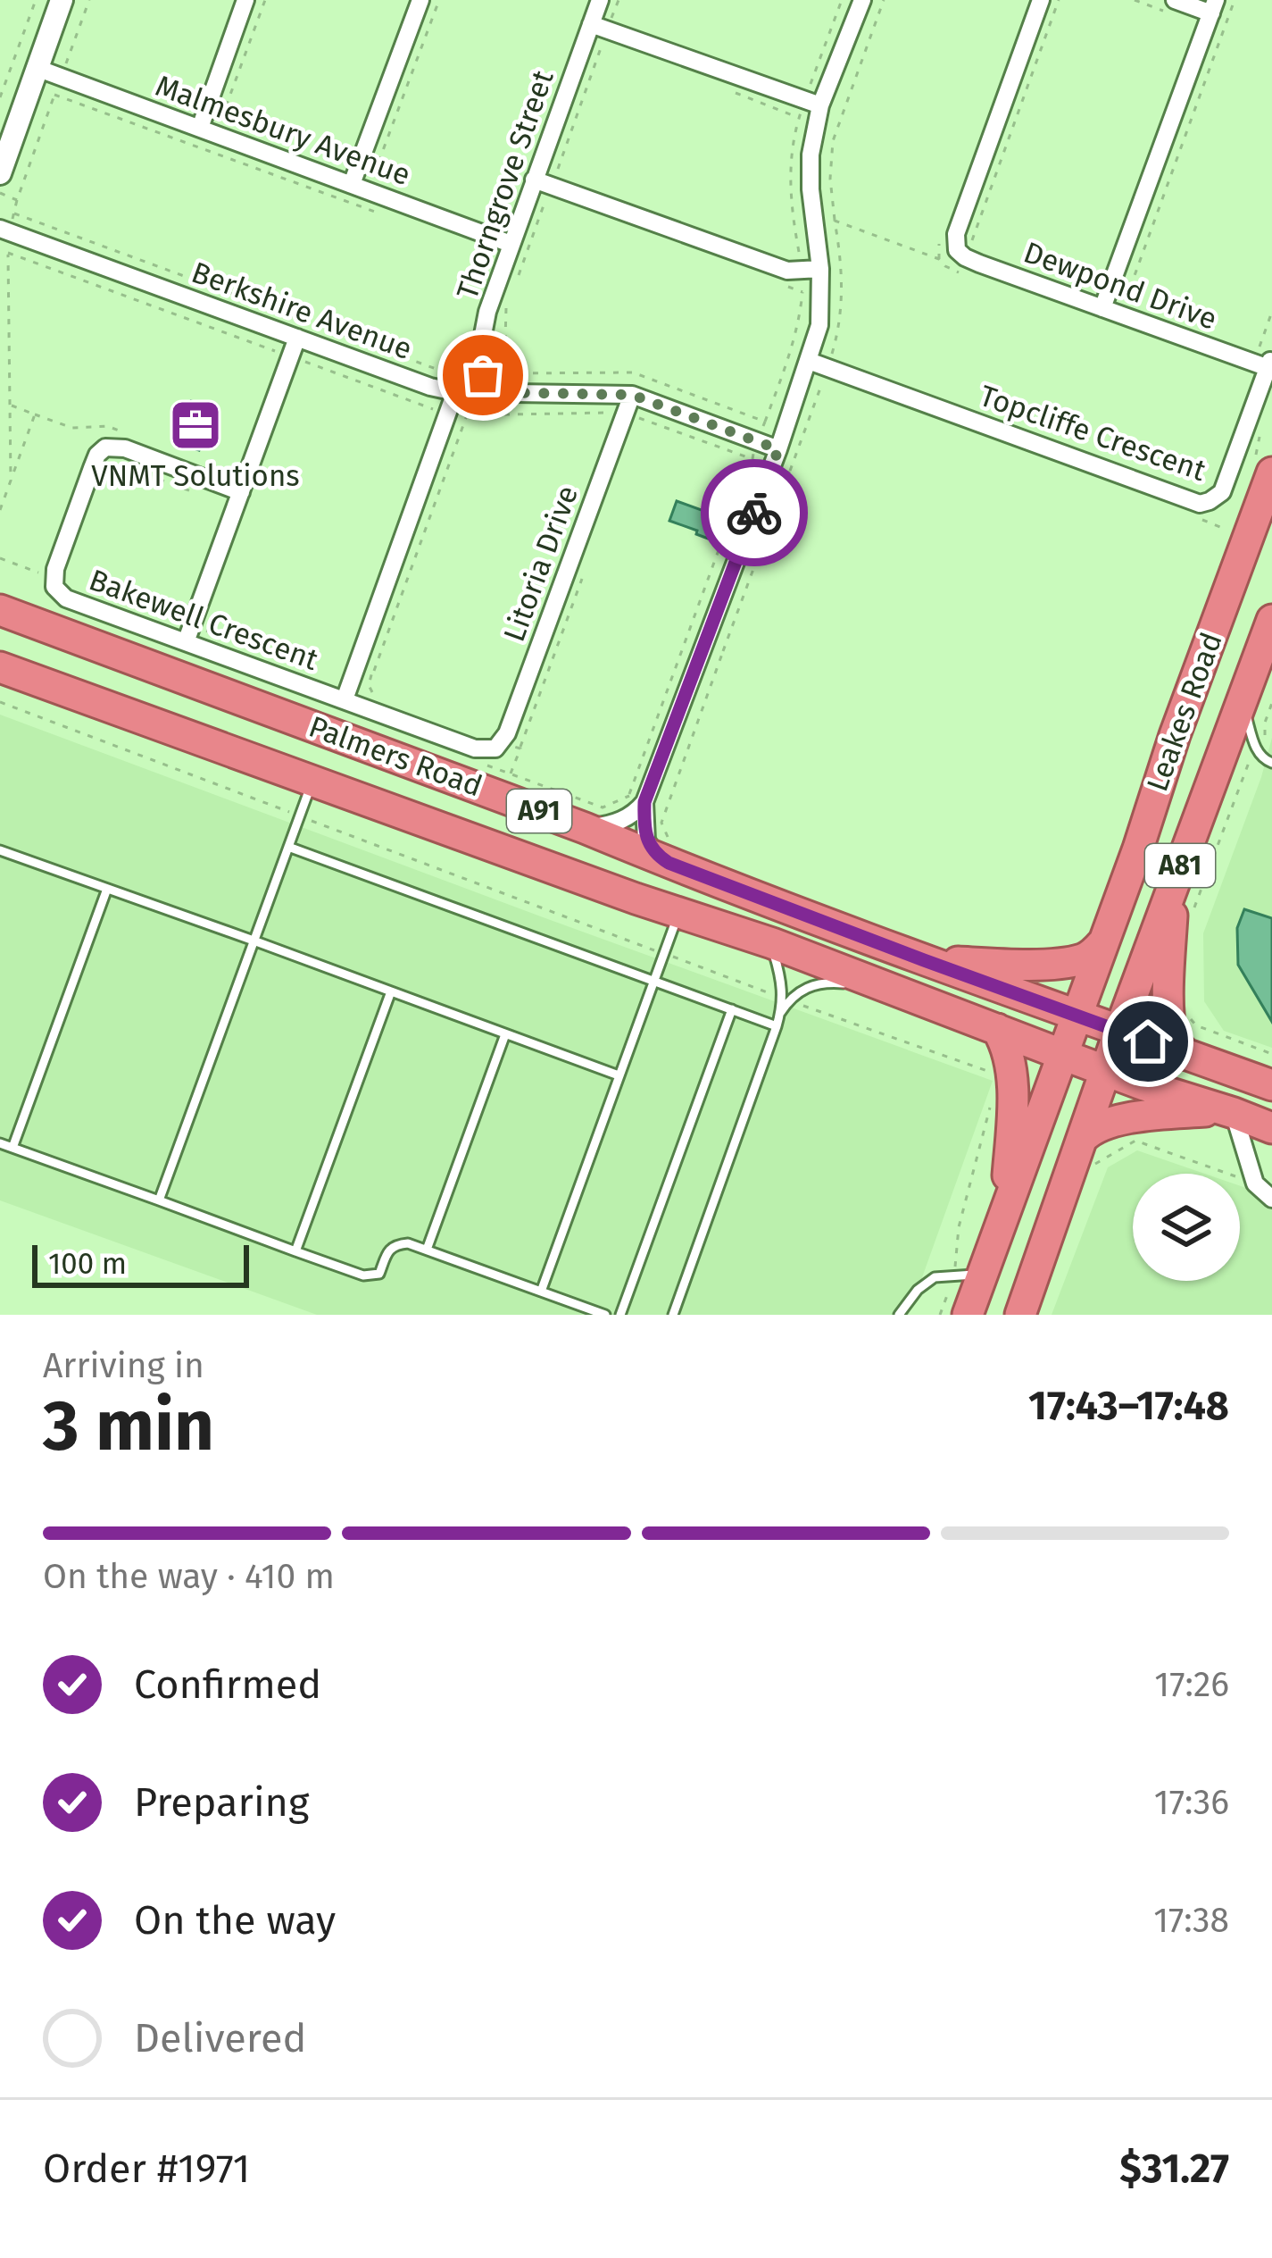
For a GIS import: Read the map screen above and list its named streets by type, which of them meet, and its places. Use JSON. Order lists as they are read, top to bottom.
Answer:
{
  "streets": {
    "highway": [
      "Leakes Road",
      "Palmers Road",
      "A91",
      "A81"
    ],
    "street": [
      "Malmesbury Avenue",
      "Thorngrove Street",
      "Dewpond Drive",
      "Berkshire Avenue",
      "Topcliffe Crescent",
      "Litoria Drive",
      "Bakewell Crescent"
    ]
  },
  "crossings": [
    ["Malmesbury Avenue", "Thorngrove Street"],
    ["Thorngrove Street", "Berkshire Avenue"],
    ["Dewpond Drive", "Topcliffe Crescent"],
    ["Berkshire Avenue", "Litoria Drive"],
    ["Litoria Drive", "Bakewell Crescent"],
    ["Leakes Road", "Palmers Road"]
  ],
  "places": {
    "office": ["VNMT Solutions"]
  },
  "scale_bar": "100 m",
  "page": {
    "scale": "100 m",
    "heading": ["3 min", "Arriving in", "17:43–17:48"],
    "panel": ["Order #1971", "$31.27"],
    "bar": "On the way · 410 m",
    "list": [
      ["Confirmed", "17:26"],
      ["Preparing", "17:36"],
      ["On the way", "17:38"],
      "Delivered"
    ]
  }
}
